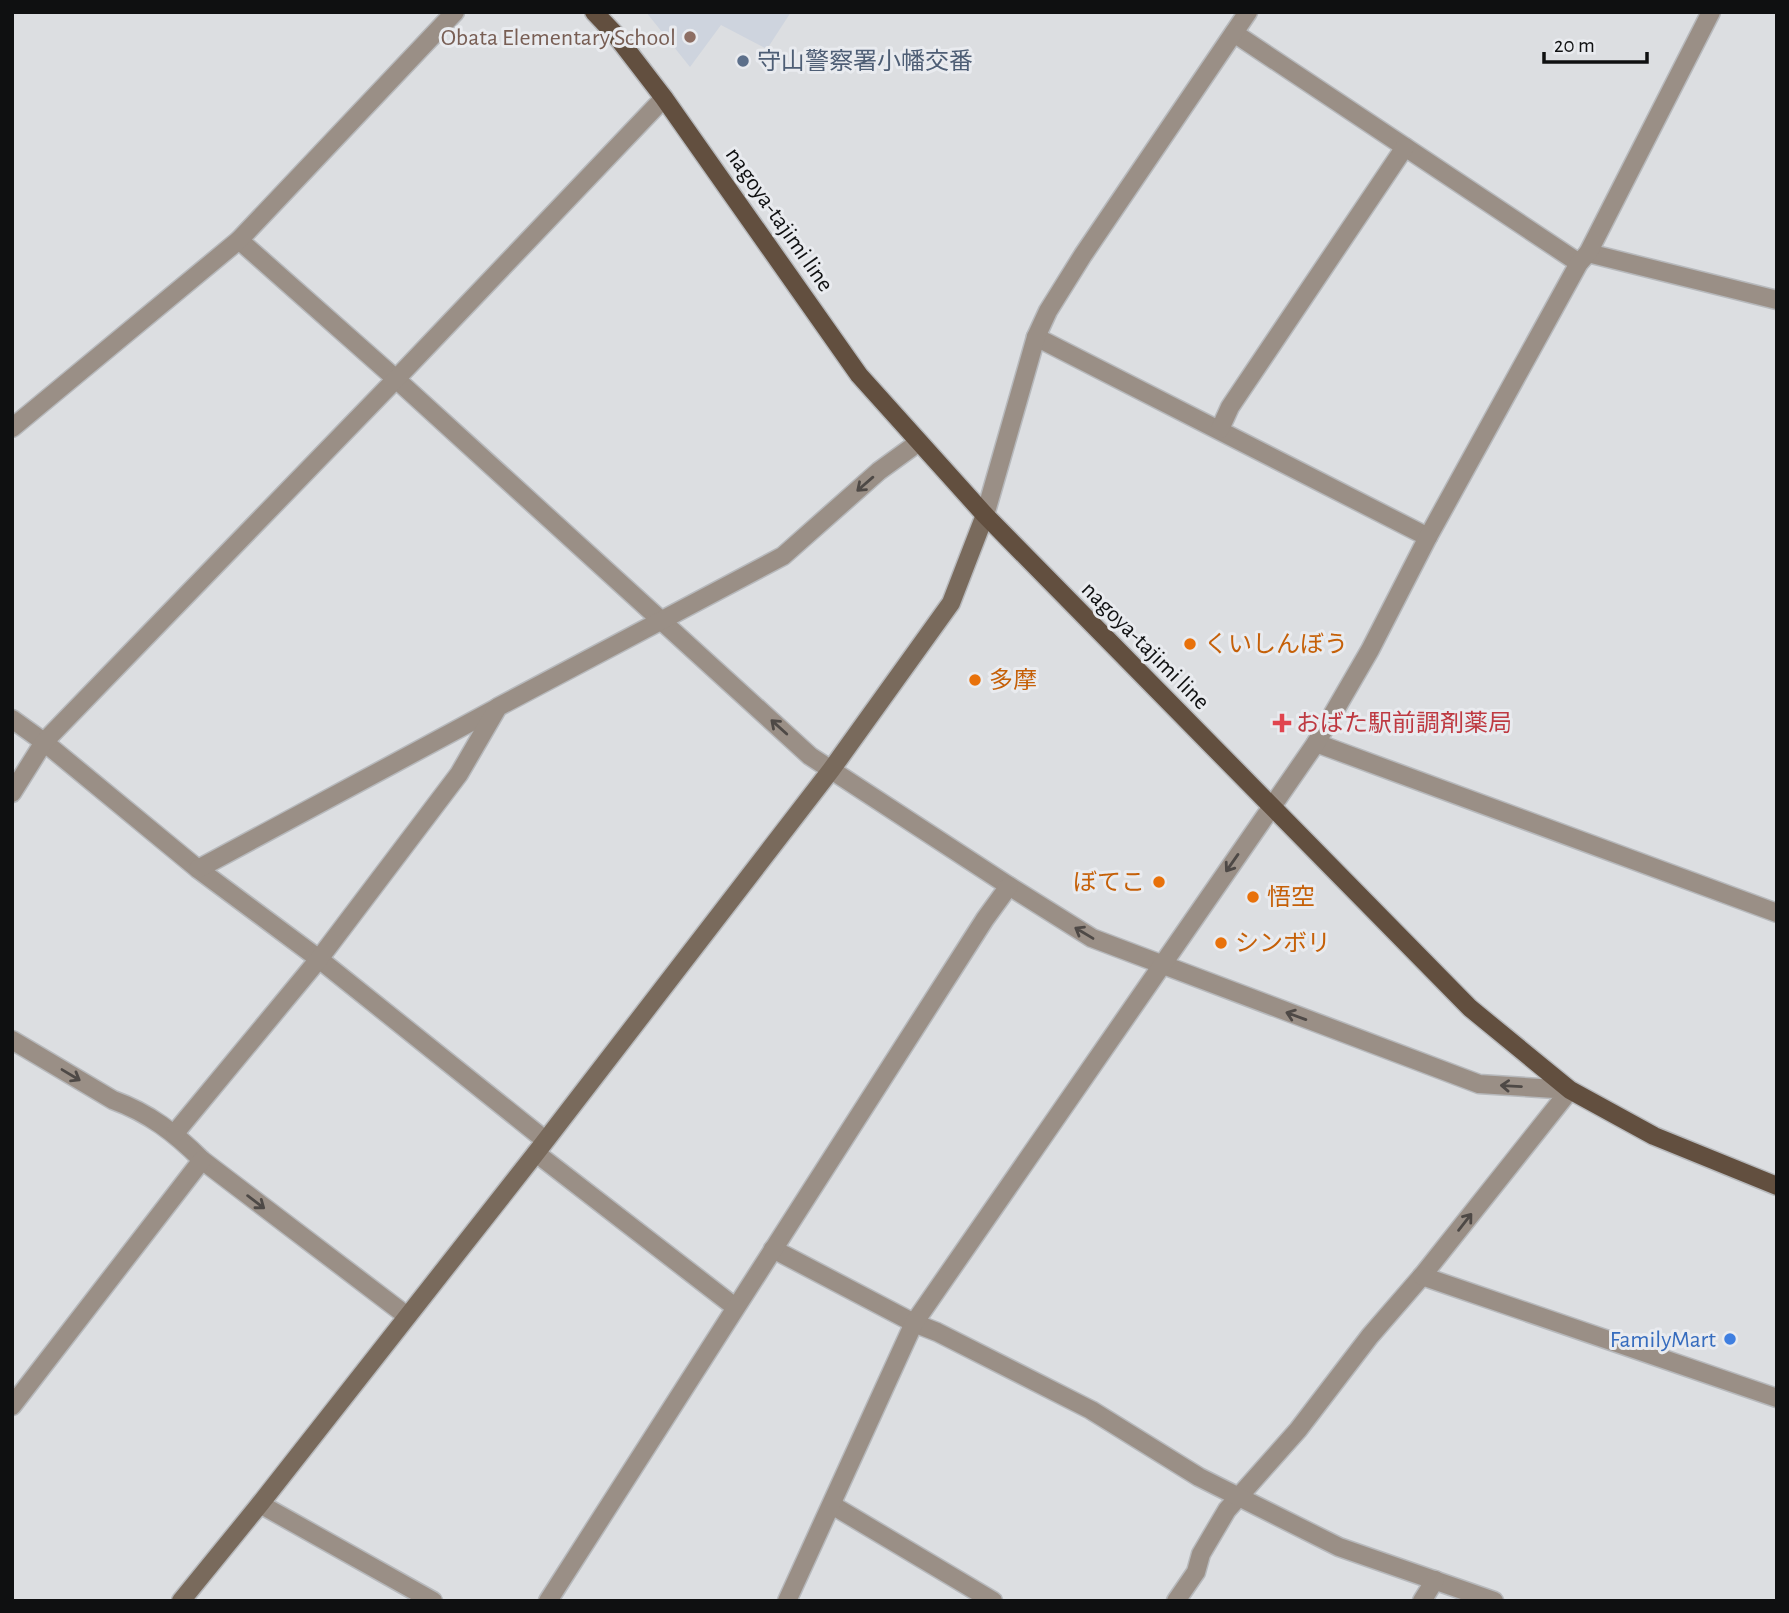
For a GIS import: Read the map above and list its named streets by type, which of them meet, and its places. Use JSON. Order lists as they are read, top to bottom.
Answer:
{
  "streets": {
    "main road": ["nagoya-tajimi line"]
  },
  "places": {
    "other": [
      "Obata Elementary School",
      "守山警察署小幡交番",
      "くいしんぼう",
      "多摩",
      "ぼてこ",
      "悟空",
      "シンボリ",
      "FamilyMart"
    ],
    "health": ["おばた駅前調剤薬局"]
  },
  "scale_bar": "20 m"
}
